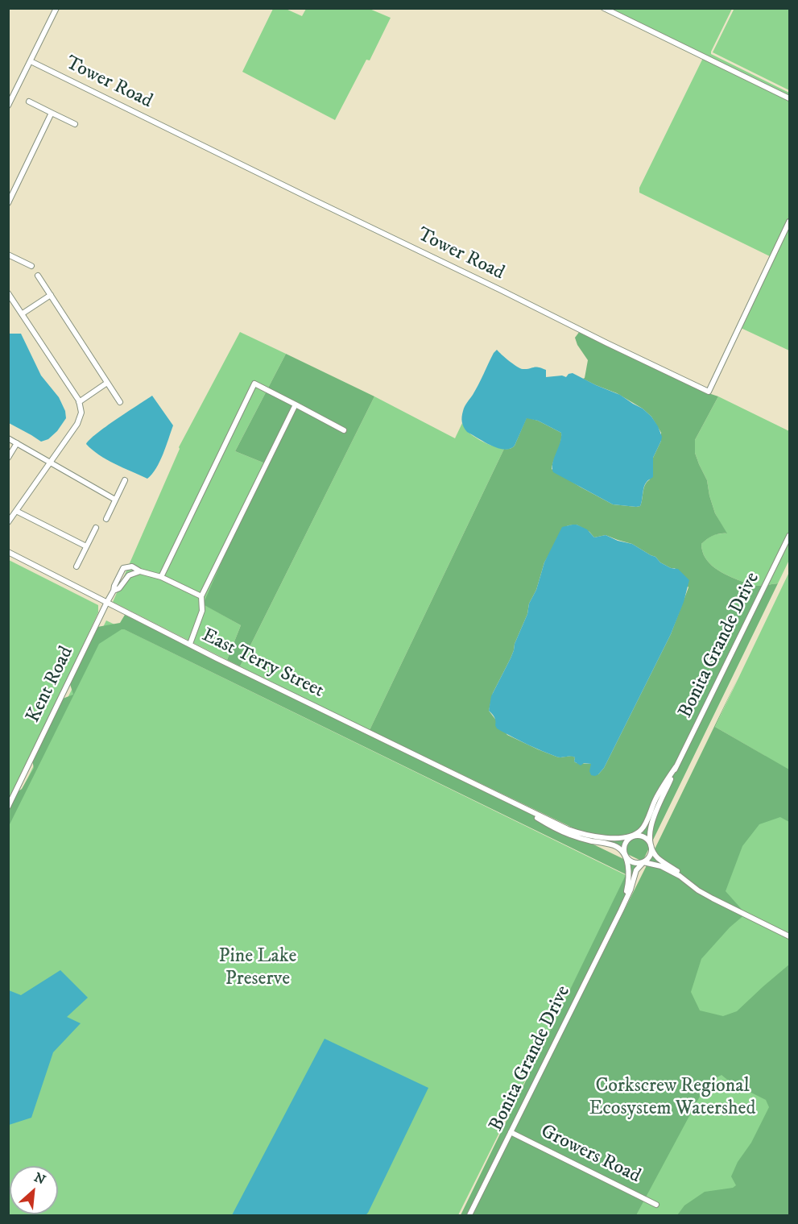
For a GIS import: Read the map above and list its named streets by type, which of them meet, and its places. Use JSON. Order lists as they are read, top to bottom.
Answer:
{
  "streets": {
    "street": [
      "Tower Road",
      "Bonita Grande Drive",
      "East Terry Street",
      "Kent Road",
      "Growers Road"
    ]
  },
  "crossings": [
    ["Bonita Grande Drive", "East Terry Street"],
    ["Bonita Grande Drive", "Growers Road"],
    ["East Terry Street", "Kent Road"]
  ],
  "parks": ["Pine Lake Preserve", "Corkscrew Regional Ecosystem Watershed"],
  "north": "top right"
}
